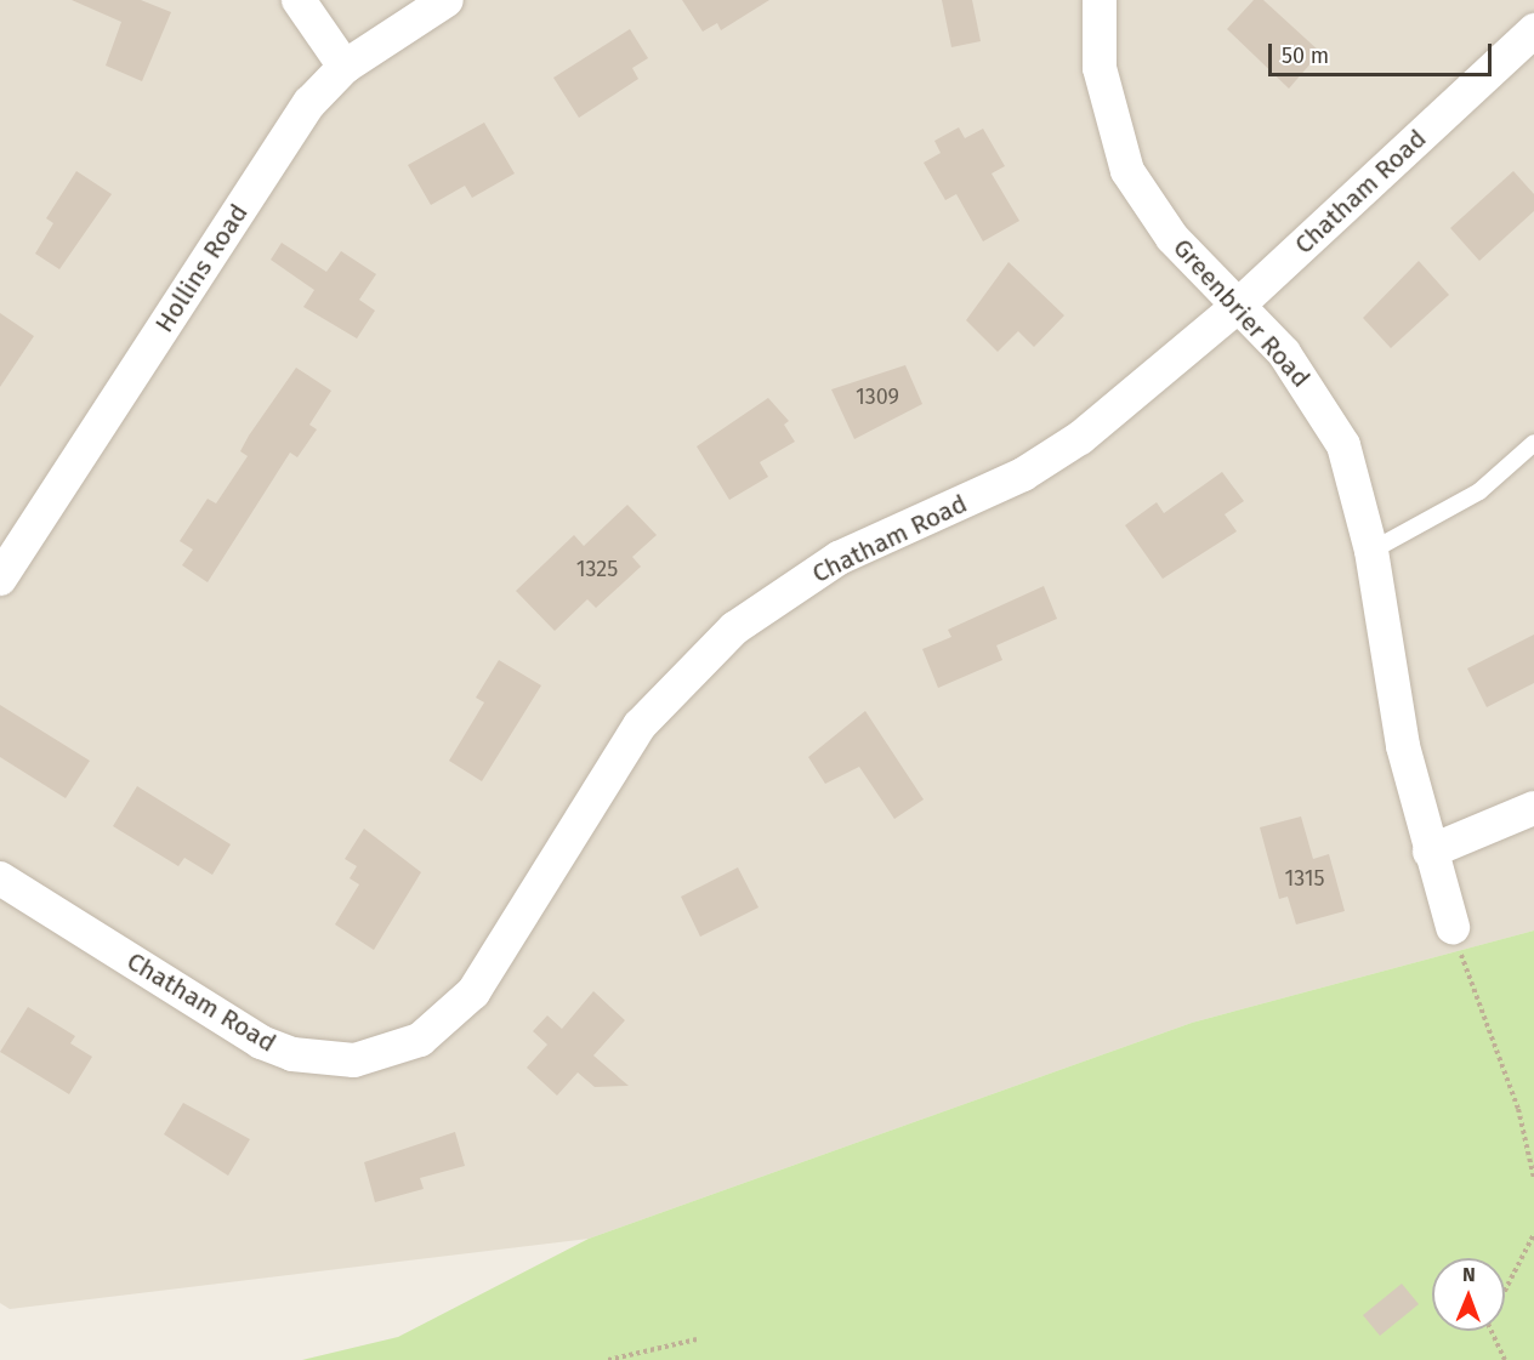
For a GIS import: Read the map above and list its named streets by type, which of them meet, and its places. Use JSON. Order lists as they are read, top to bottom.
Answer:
{
  "streets": {
    "street": ["Chatham Road", "Hollins Road", "Greenbrier Road"]
  },
  "crossings": [
    ["Chatham Road", "Greenbrier Road"]
  ],
  "house_numbers": ["1309", "1325", "1315"],
  "scale_bar": "50 m",
  "north": "top"
}
